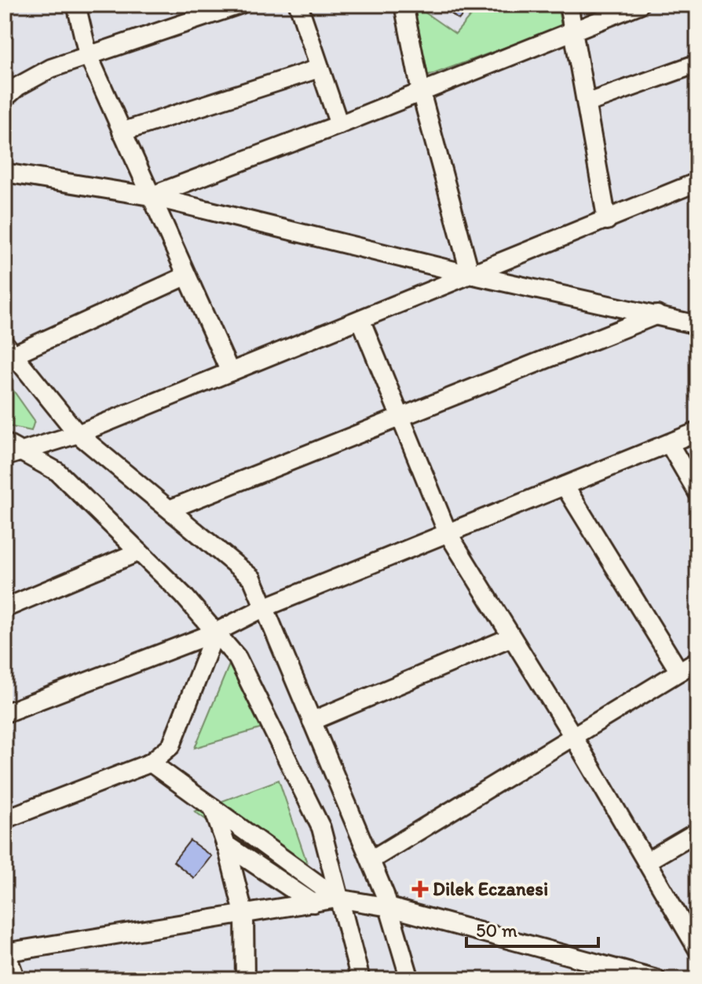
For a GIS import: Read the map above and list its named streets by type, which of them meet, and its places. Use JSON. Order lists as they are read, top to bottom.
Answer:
{
  "places": {
    "health": ["Dilek Eczanesi"]
  },
  "scale_bar": "50 m"
}
